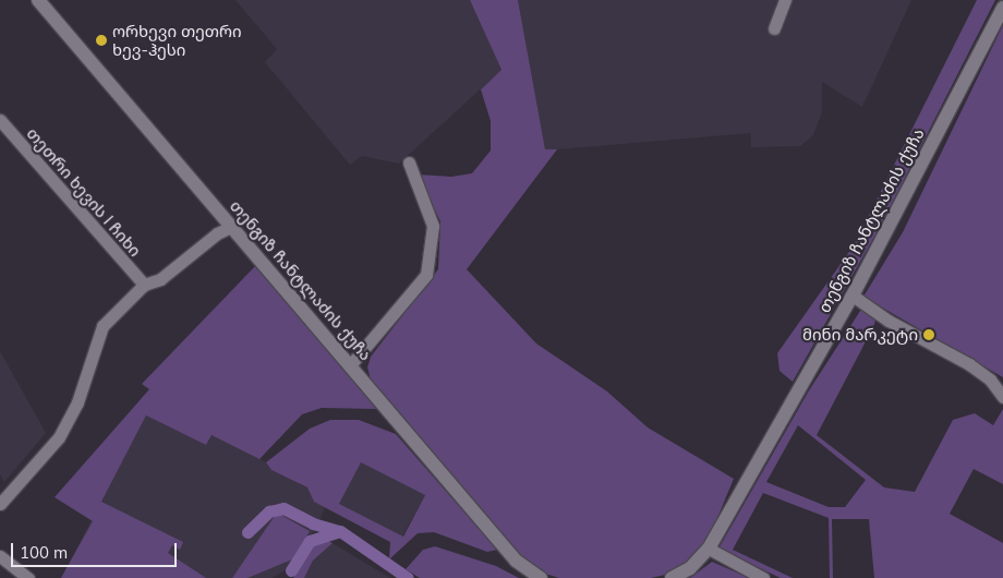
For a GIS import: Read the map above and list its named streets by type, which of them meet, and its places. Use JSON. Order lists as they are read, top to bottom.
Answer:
{
  "streets": {
    "street": ["თეთრი ხევის I ჩიხი", "თენგიზ ჩანტლაძის ქუჩა"]
  },
  "places": ["ორხევი თეთრი ხევ-ჰესი", "მინი მარკეტი"],
  "scale_bar": "100 m"
}
